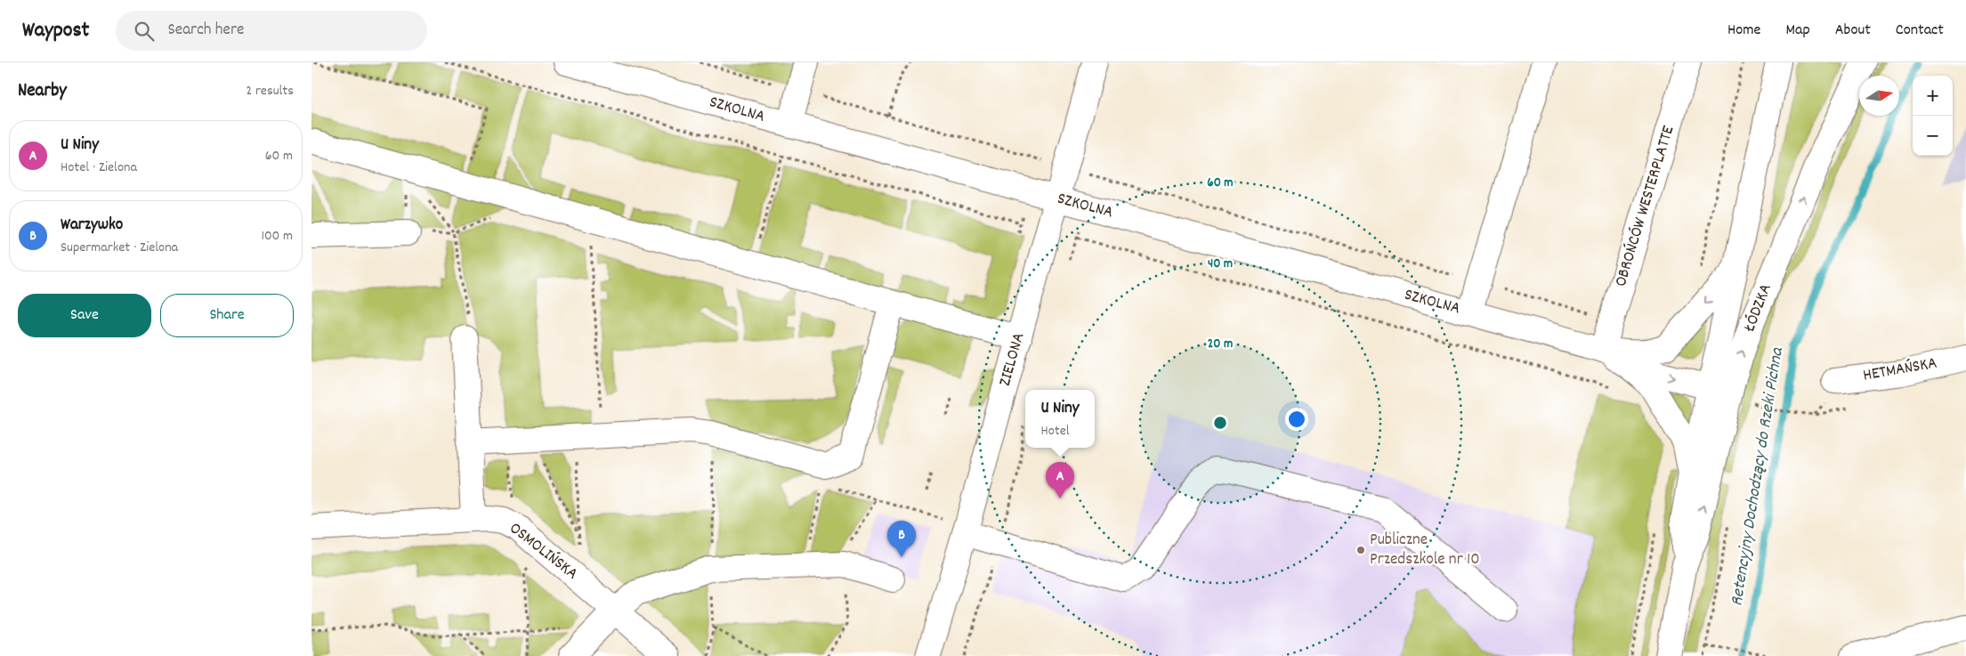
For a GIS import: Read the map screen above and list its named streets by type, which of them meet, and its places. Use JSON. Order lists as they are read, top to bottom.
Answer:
{
  "streets": {
    "street": [
      "SZKOLNA",
      "OBROŃCÓW WESTERPLATTE",
      "ŁÓDZKA",
      "ZIELONA",
      "HETMAŃSKA",
      "OSMOLIŃSKA"
    ]
  },
  "crossings": [
    ["SZKOLNA", "OBROŃCÓW WESTERPLATTE"],
    ["SZKOLNA", "ŁÓDZKA"],
    ["SZKOLNA", "ZIELONA"]
  ],
  "water": ["Retencyjny Dochodzący do Rzeki Pichna"],
  "places": ["Publiczne Przedszkole nr 10"],
  "north": "right",
  "page": {
    "header": "Waypost",
    "search": "Search here",
    "nav": [
      "Home",
      "Map",
      "About",
      "Contact"
    ],
    "heading": ["Nearby", "2 results"],
    "map_buttons": ["+", "−"],
    "list": [
      {
        "mark": "A",
        "name": "U Niny",
        "note": "Hotel · Zielona",
        "value": "60 m"
      },
      {
        "mark": "B",
        "name": "Warzywko",
        "note": "Supermarket · Zielona",
        "value": "100 m"
      }
    ],
    "buttons": ["Save", "Share"],
    "popup": ["U Niny", "Hotel"],
    "pins": ["A", "B"]
  },
  "rings": ["60 m", "40 m", "20 m"]
}
